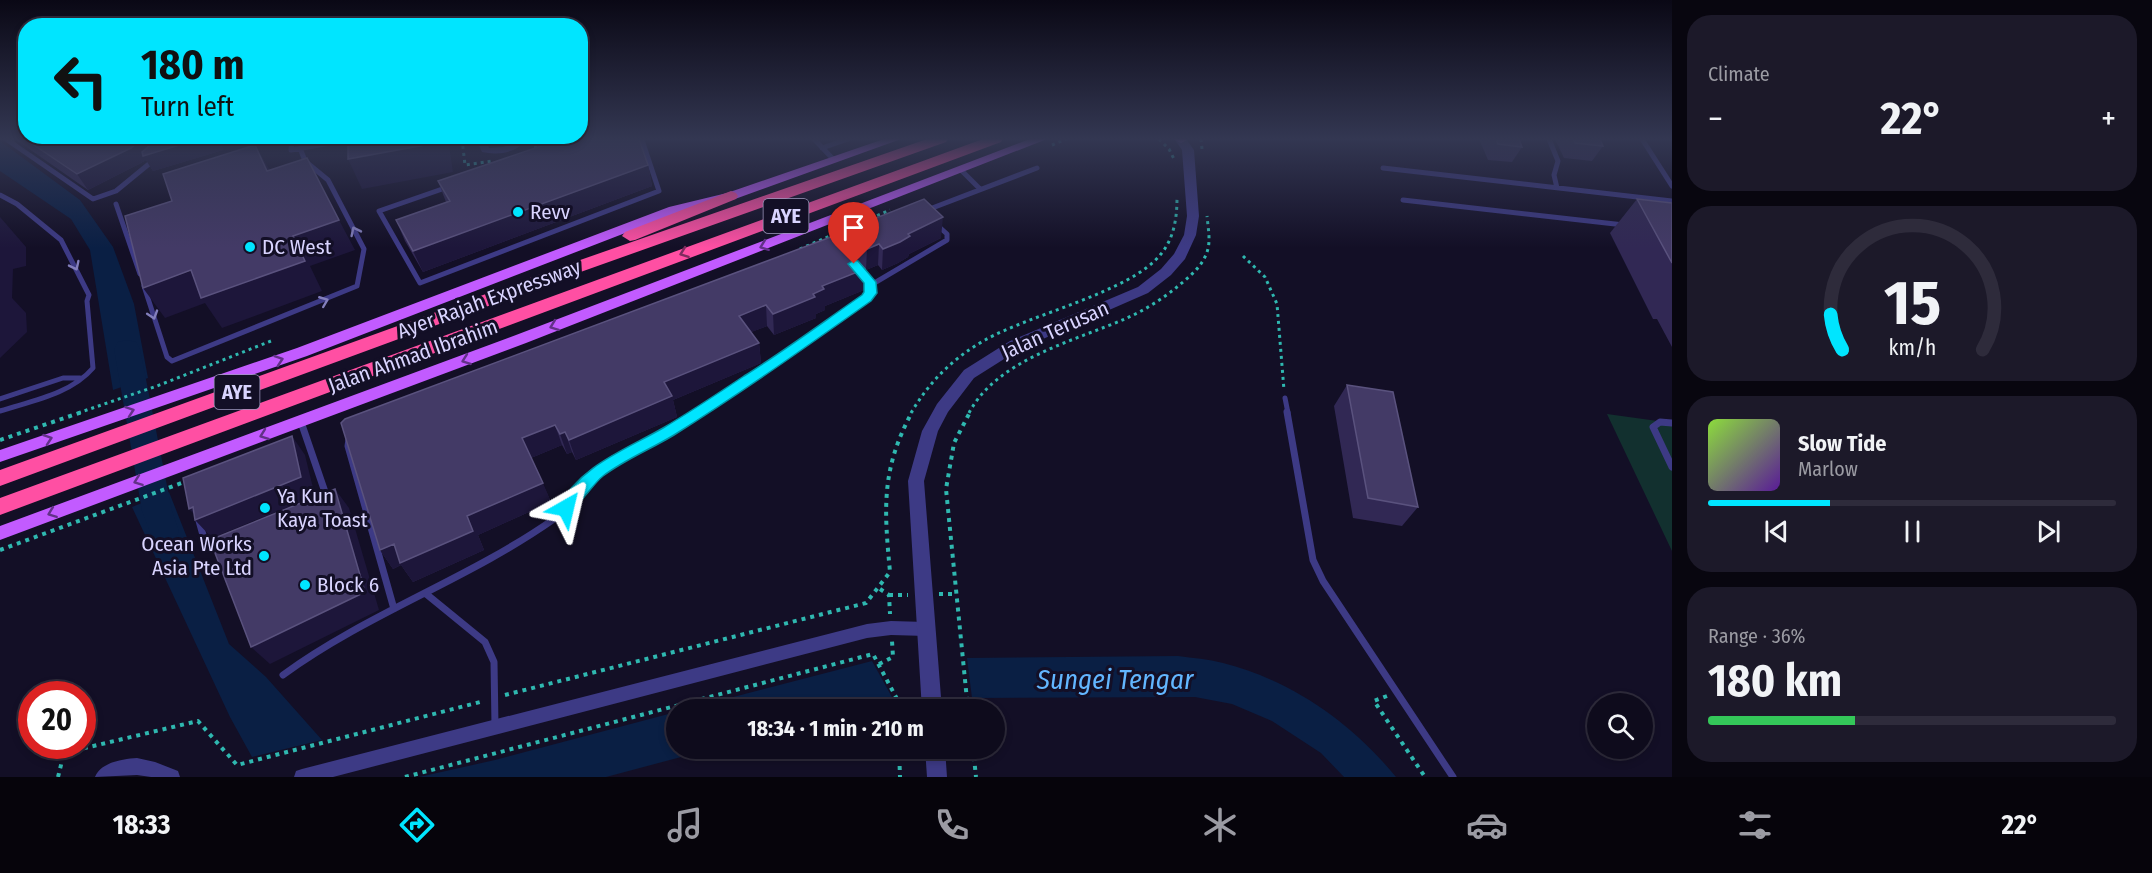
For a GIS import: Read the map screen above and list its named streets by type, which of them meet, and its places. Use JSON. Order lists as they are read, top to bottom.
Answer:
{
  "streets": {
    "highway": ["AYE", "Ayer Rajah Expressway"],
    "main road": ["Jalan Ahmad Ibrahim"],
    "street": ["Jalan Terusan"]
  },
  "crossings": [
    ["Ayer Rajah Expressway", "Jalan Ahmad Ibrahim"]
  ],
  "water": ["Sungei Tengar"],
  "places": [
    "Revv",
    "DC West",
    "Ya Kun Kaya Toast",
    "Ocean Works Asia Pte Ltd",
    "Block 6"
  ],
  "page": {
    "tile": [
      "Climate",
      ["Range · 36%", "180 km"]
    ],
    "turn": ["180 m", "Turn left"],
    "heat": ["−", "22°", "+"],
    "song": ["Slow Tide", "Marlow"],
    "limit": "20",
    "trip": "18:34 · 1 min · 210 m",
    "tabs": ["18:33", "22°"],
    "gauge": ["15", "km/h"]
  }
}
